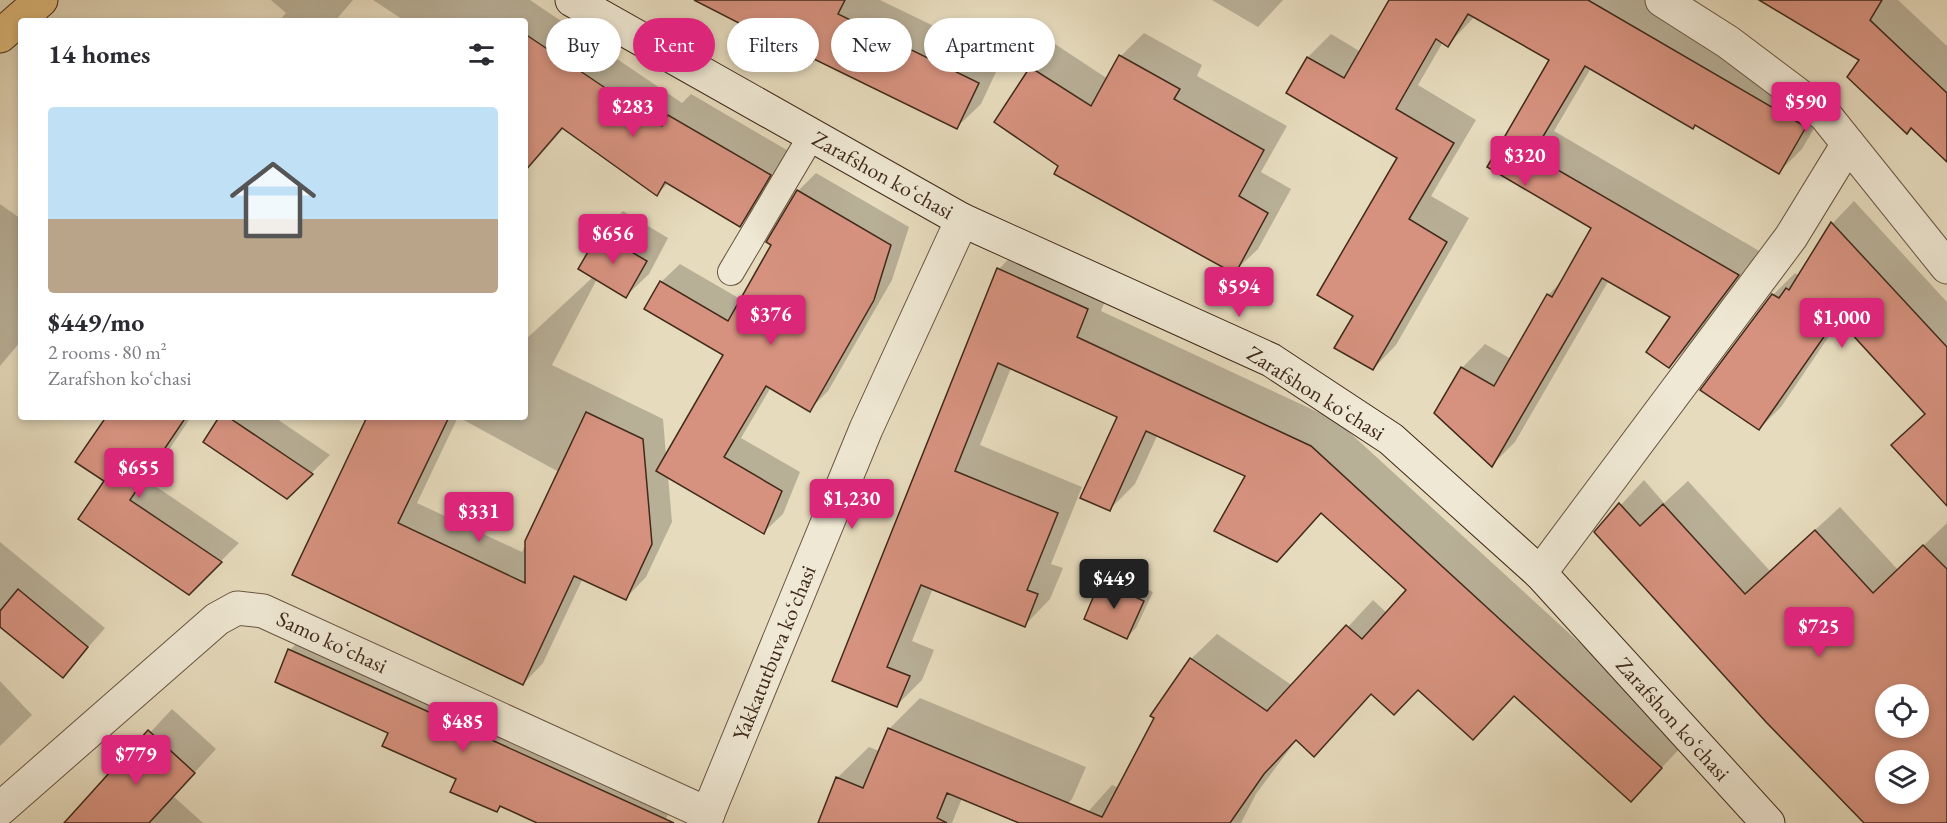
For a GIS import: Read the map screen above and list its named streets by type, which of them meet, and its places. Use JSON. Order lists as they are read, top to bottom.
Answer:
{
  "streets": {
    "street": ["Zarafshon koʻchasi", "Samo koʻchasi", "Yakkatutbuva koʻchasi"]
  },
  "crossings": [
    ["Zarafshon koʻchasi", "Yakkatutbuva koʻchasi"],
    ["Samo koʻchasi", "Yakkatutbuva koʻchasi"]
  ],
  "page": {
    "chip": [
      "Buy",
      "Rent",
      "Filters",
      "New",
      "Apartment"
    ],
    "heading": "14 homes",
    "price": [
      "$590",
      "$283",
      "$320",
      "$656",
      "$594",
      "$376",
      "$1,000",
      "$655",
      "$1,230",
      "$331",
      "$449",
      "$725",
      "$485",
      "$779"
    ],
    "list": [
      {
        "name": "$449/mo",
        "note": "2 rooms · 80 m² · Zarafshon koʻchasi"
      }
    ]
  }
}
